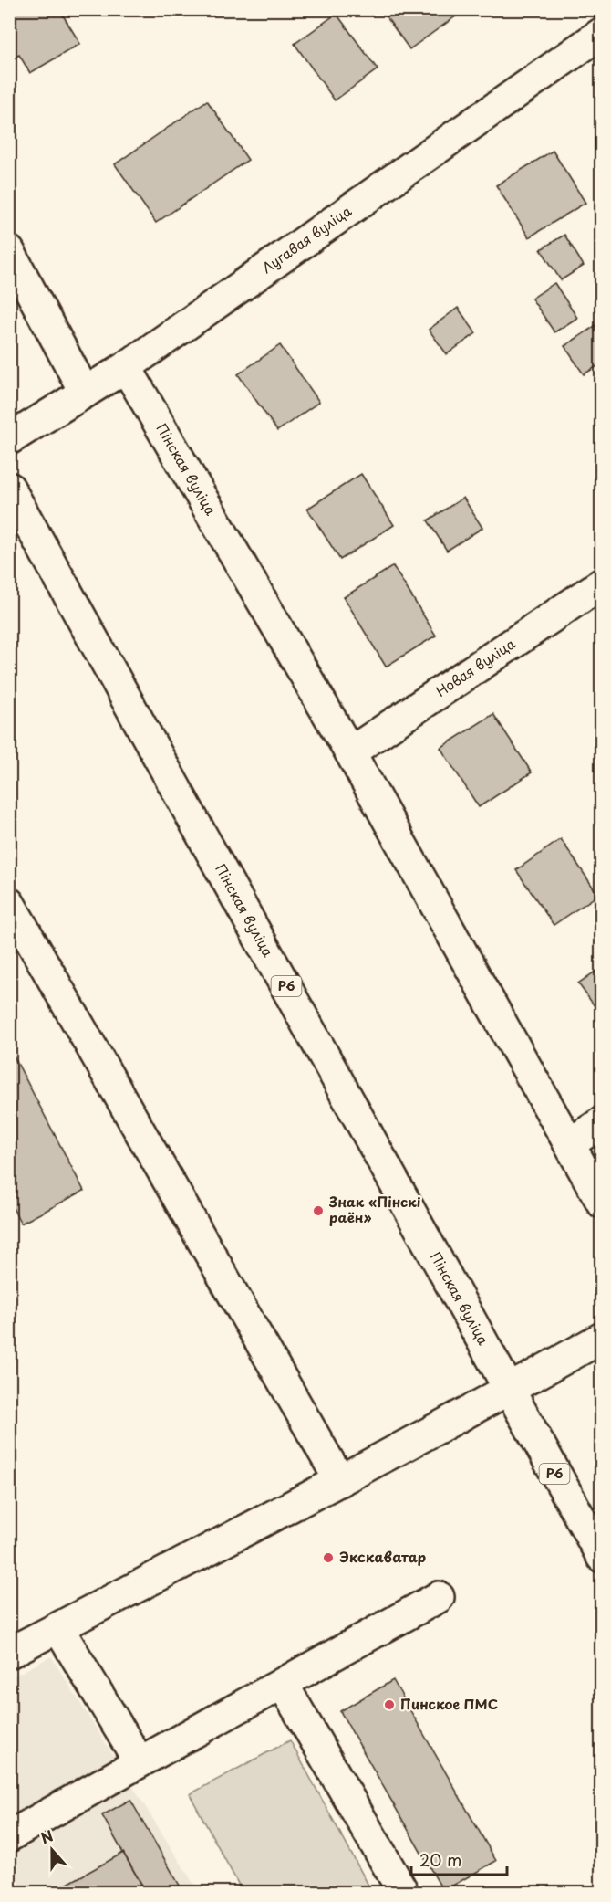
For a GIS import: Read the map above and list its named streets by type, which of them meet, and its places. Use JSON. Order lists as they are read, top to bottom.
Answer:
{
  "streets": {
    "street": [
      "Лугавая вуліца",
      "Пінская вуліца",
      "Новая вуліца",
      "Р6"
    ]
  },
  "crossings": [
    ["Лугавая вуліца", "Пінская вуліца"],
    ["Пінская вуліца", "Новая вуліца"]
  ],
  "places": ["Знак «Пінскі раён»", "Экскаватар", "Пинское ПМС"],
  "scale_bar": "20 m",
  "north": "top"
}
